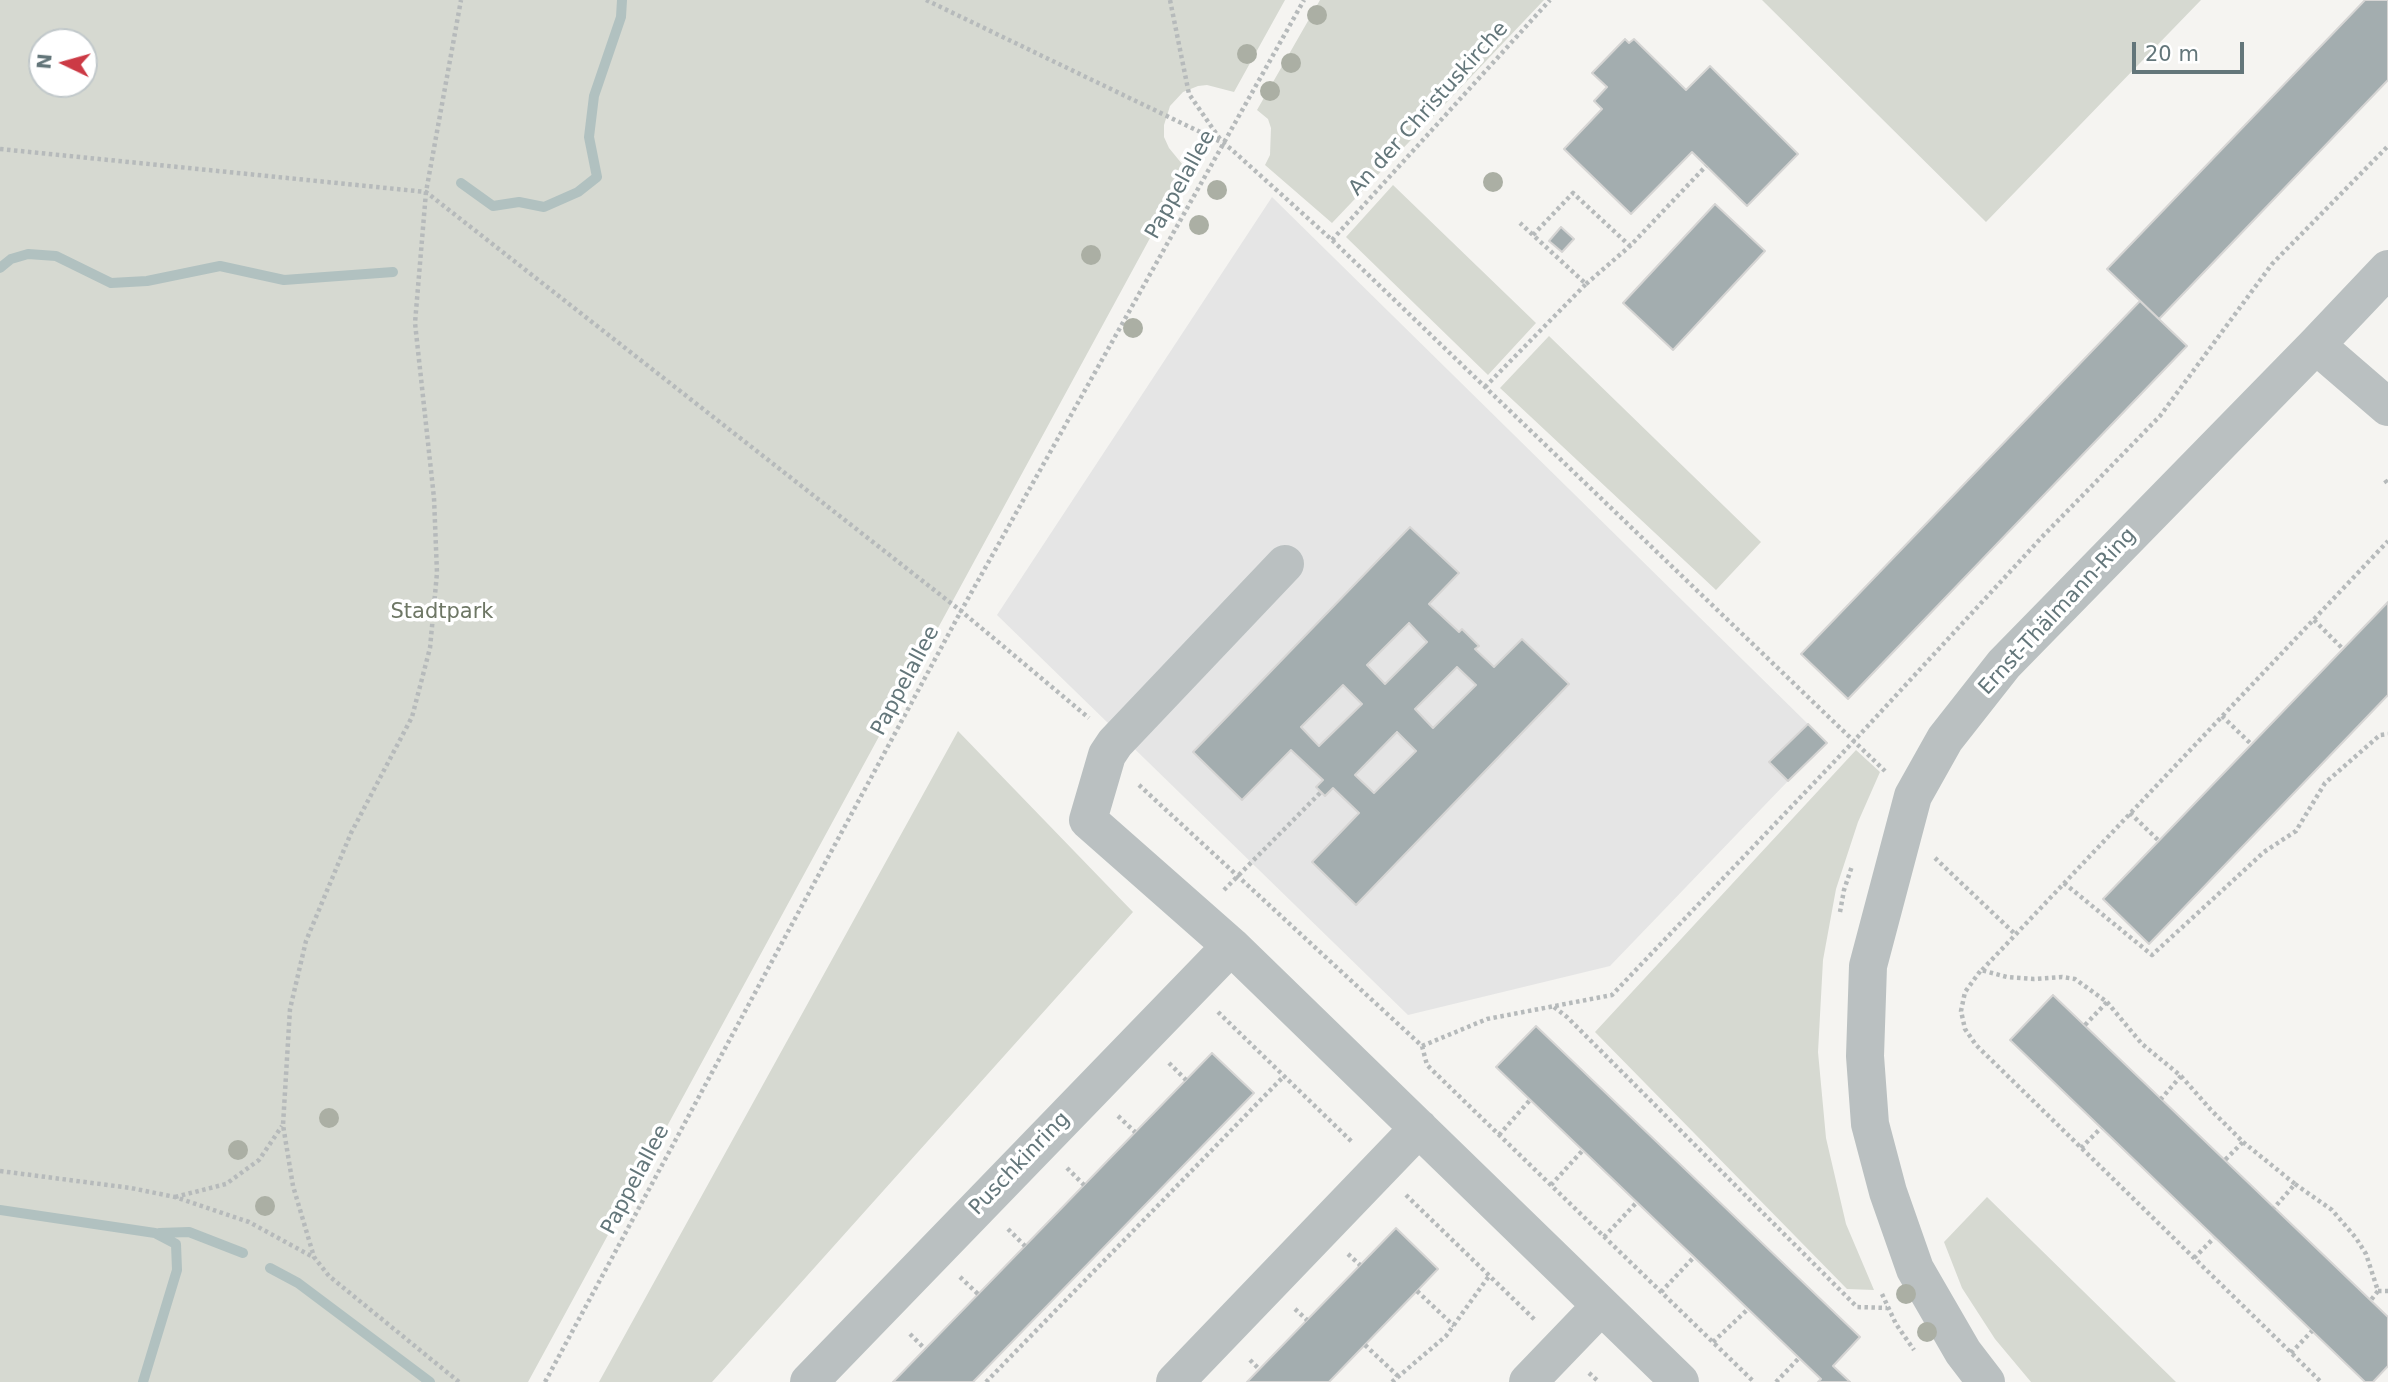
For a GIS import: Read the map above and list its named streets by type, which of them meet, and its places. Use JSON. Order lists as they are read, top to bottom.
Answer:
{
  "streets": {
    "street": ["Ernst-Thälmann-Ring", "Puschkinring"],
    "path": ["An der Christuskirche", "Pappelallee"]
  },
  "parks": ["Stadtpark"],
  "scale_bar": "20 m",
  "north": "left"
}
